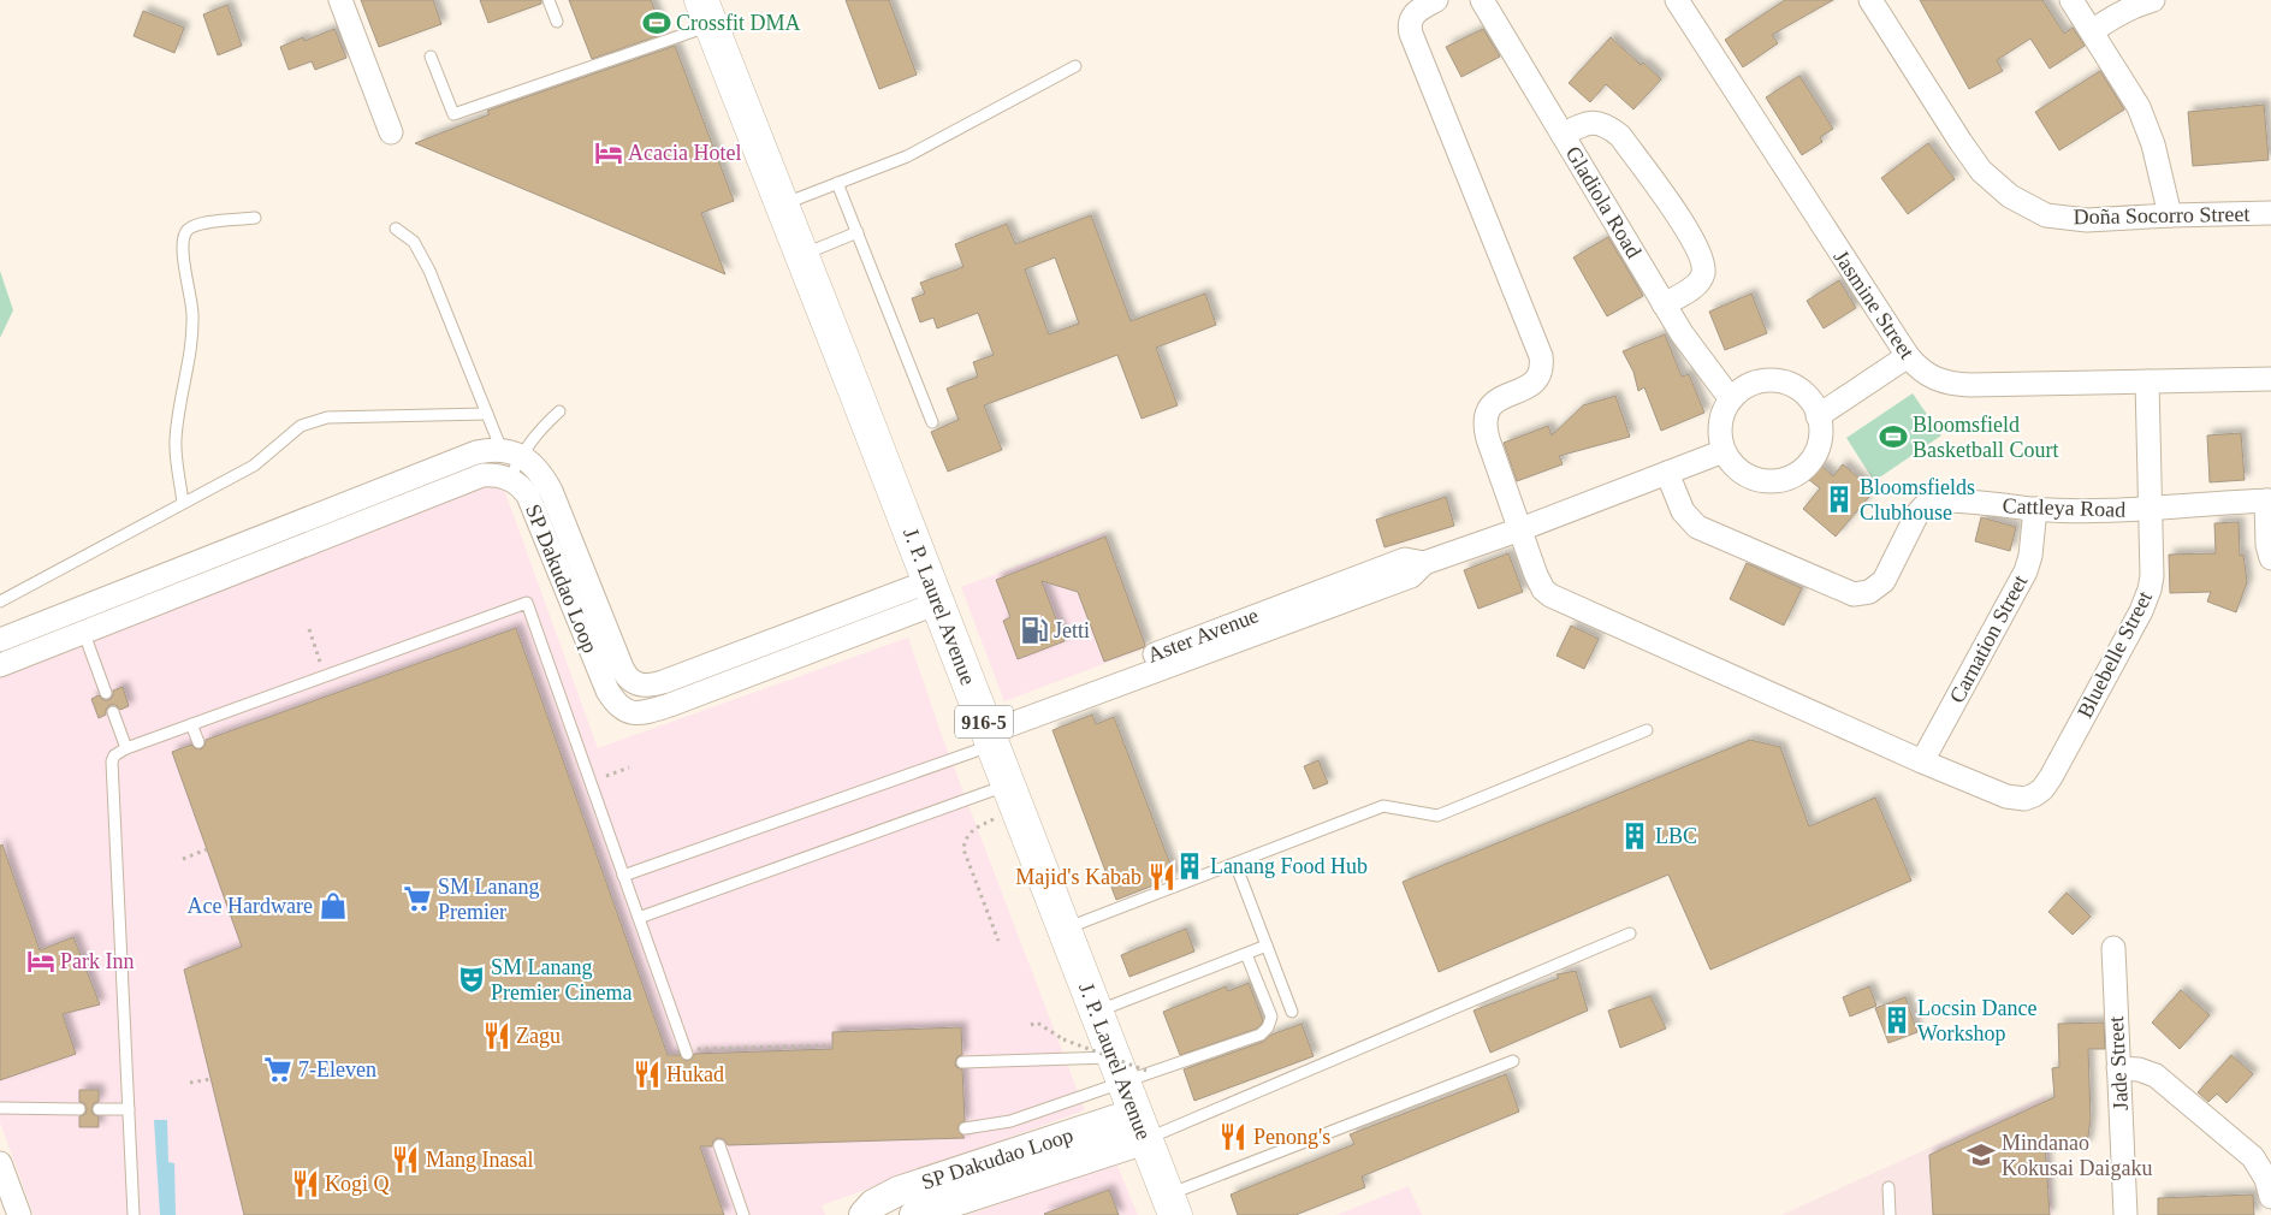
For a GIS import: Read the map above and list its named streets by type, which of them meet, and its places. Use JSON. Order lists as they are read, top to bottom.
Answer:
{
  "streets": {
    "main road": ["J. P. Laurel Avenue", "916-5"],
    "street": [
      "Gladiola Road",
      "Doña Socorro Street",
      "Jasmine Street",
      "Cattleya Road",
      "SP Dakudao Loop",
      "Aster Avenue",
      "Carnation Street",
      "Bluebelle Street",
      "Jade Street"
    ]
  },
  "crossings": [
    ["Gladiola Road", "Aster Avenue"],
    ["Jasmine Street", "Bluebelle Street"],
    ["Cattleya Road", "Aster Avenue"],
    ["Cattleya Road", "Carnation Street"],
    ["Cattleya Road", "Bluebelle Street"],
    ["SP Dakudao Loop", "J. P. Laurel Avenue"],
    ["J. P. Laurel Avenue", "Aster Avenue"],
    ["Carnation Street", "Bluebelle Street"]
  ],
  "places": {
    "sports": ["Crossfit DMA", "Bloomsfield Basketball Court"],
    "hotel": ["Acacia Hotel", "Park Inn"],
    "building": [
      "Bloomsfields Clubhouse",
      "LBC",
      "Lanang Food Hub",
      "Locsin Dance Workshop"
    ],
    "fuel station": ["Jetti"],
    "restaurant": [
      "Majid's Kabab",
      "Zagu",
      "Hukad",
      "Penong's",
      "Mang Inasal",
      "Kogi Q"
    ],
    "supermarket": ["SM Lanang Premier", "7-Eleven"],
    "shop": ["Ace Hardware"],
    "theatre": ["SM Lanang Premier Cinema"],
    "school or university": ["Mindanao Kokusai Daigaku"]
  }
}
